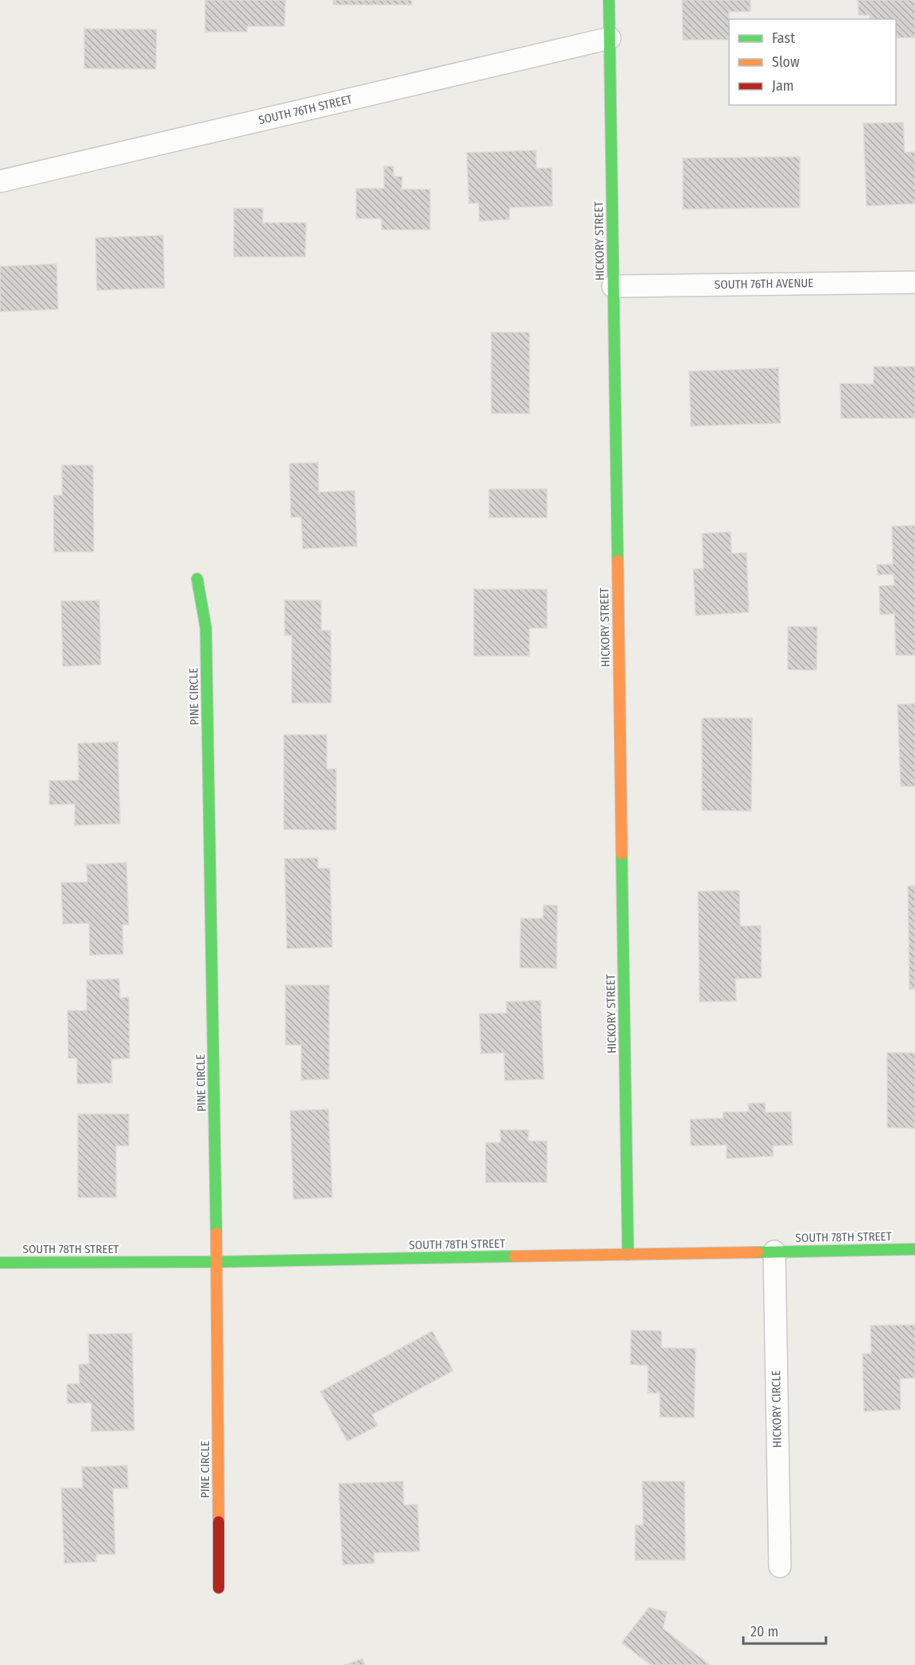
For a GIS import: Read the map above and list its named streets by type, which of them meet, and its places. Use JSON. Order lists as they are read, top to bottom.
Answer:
{
  "streets": {
    "street": [
      "SOUTH 76TH STREET",
      "HICKORY STREET",
      "SOUTH 76TH AVENUE",
      "PINE CIRCLE",
      "SOUTH 78TH STREET",
      "HICKORY CIRCLE"
    ]
  },
  "crossings": [
    ["SOUTH 76TH STREET", "HICKORY STREET"],
    ["HICKORY STREET", "SOUTH 76TH AVENUE"],
    ["HICKORY STREET", "SOUTH 78TH STREET"],
    ["PINE CIRCLE", "SOUTH 78TH STREET"],
    ["SOUTH 78TH STREET", "HICKORY CIRCLE"]
  ],
  "legend": ["Fast", "Slow", "Jam"],
  "scale_bar": "20 m"
}
